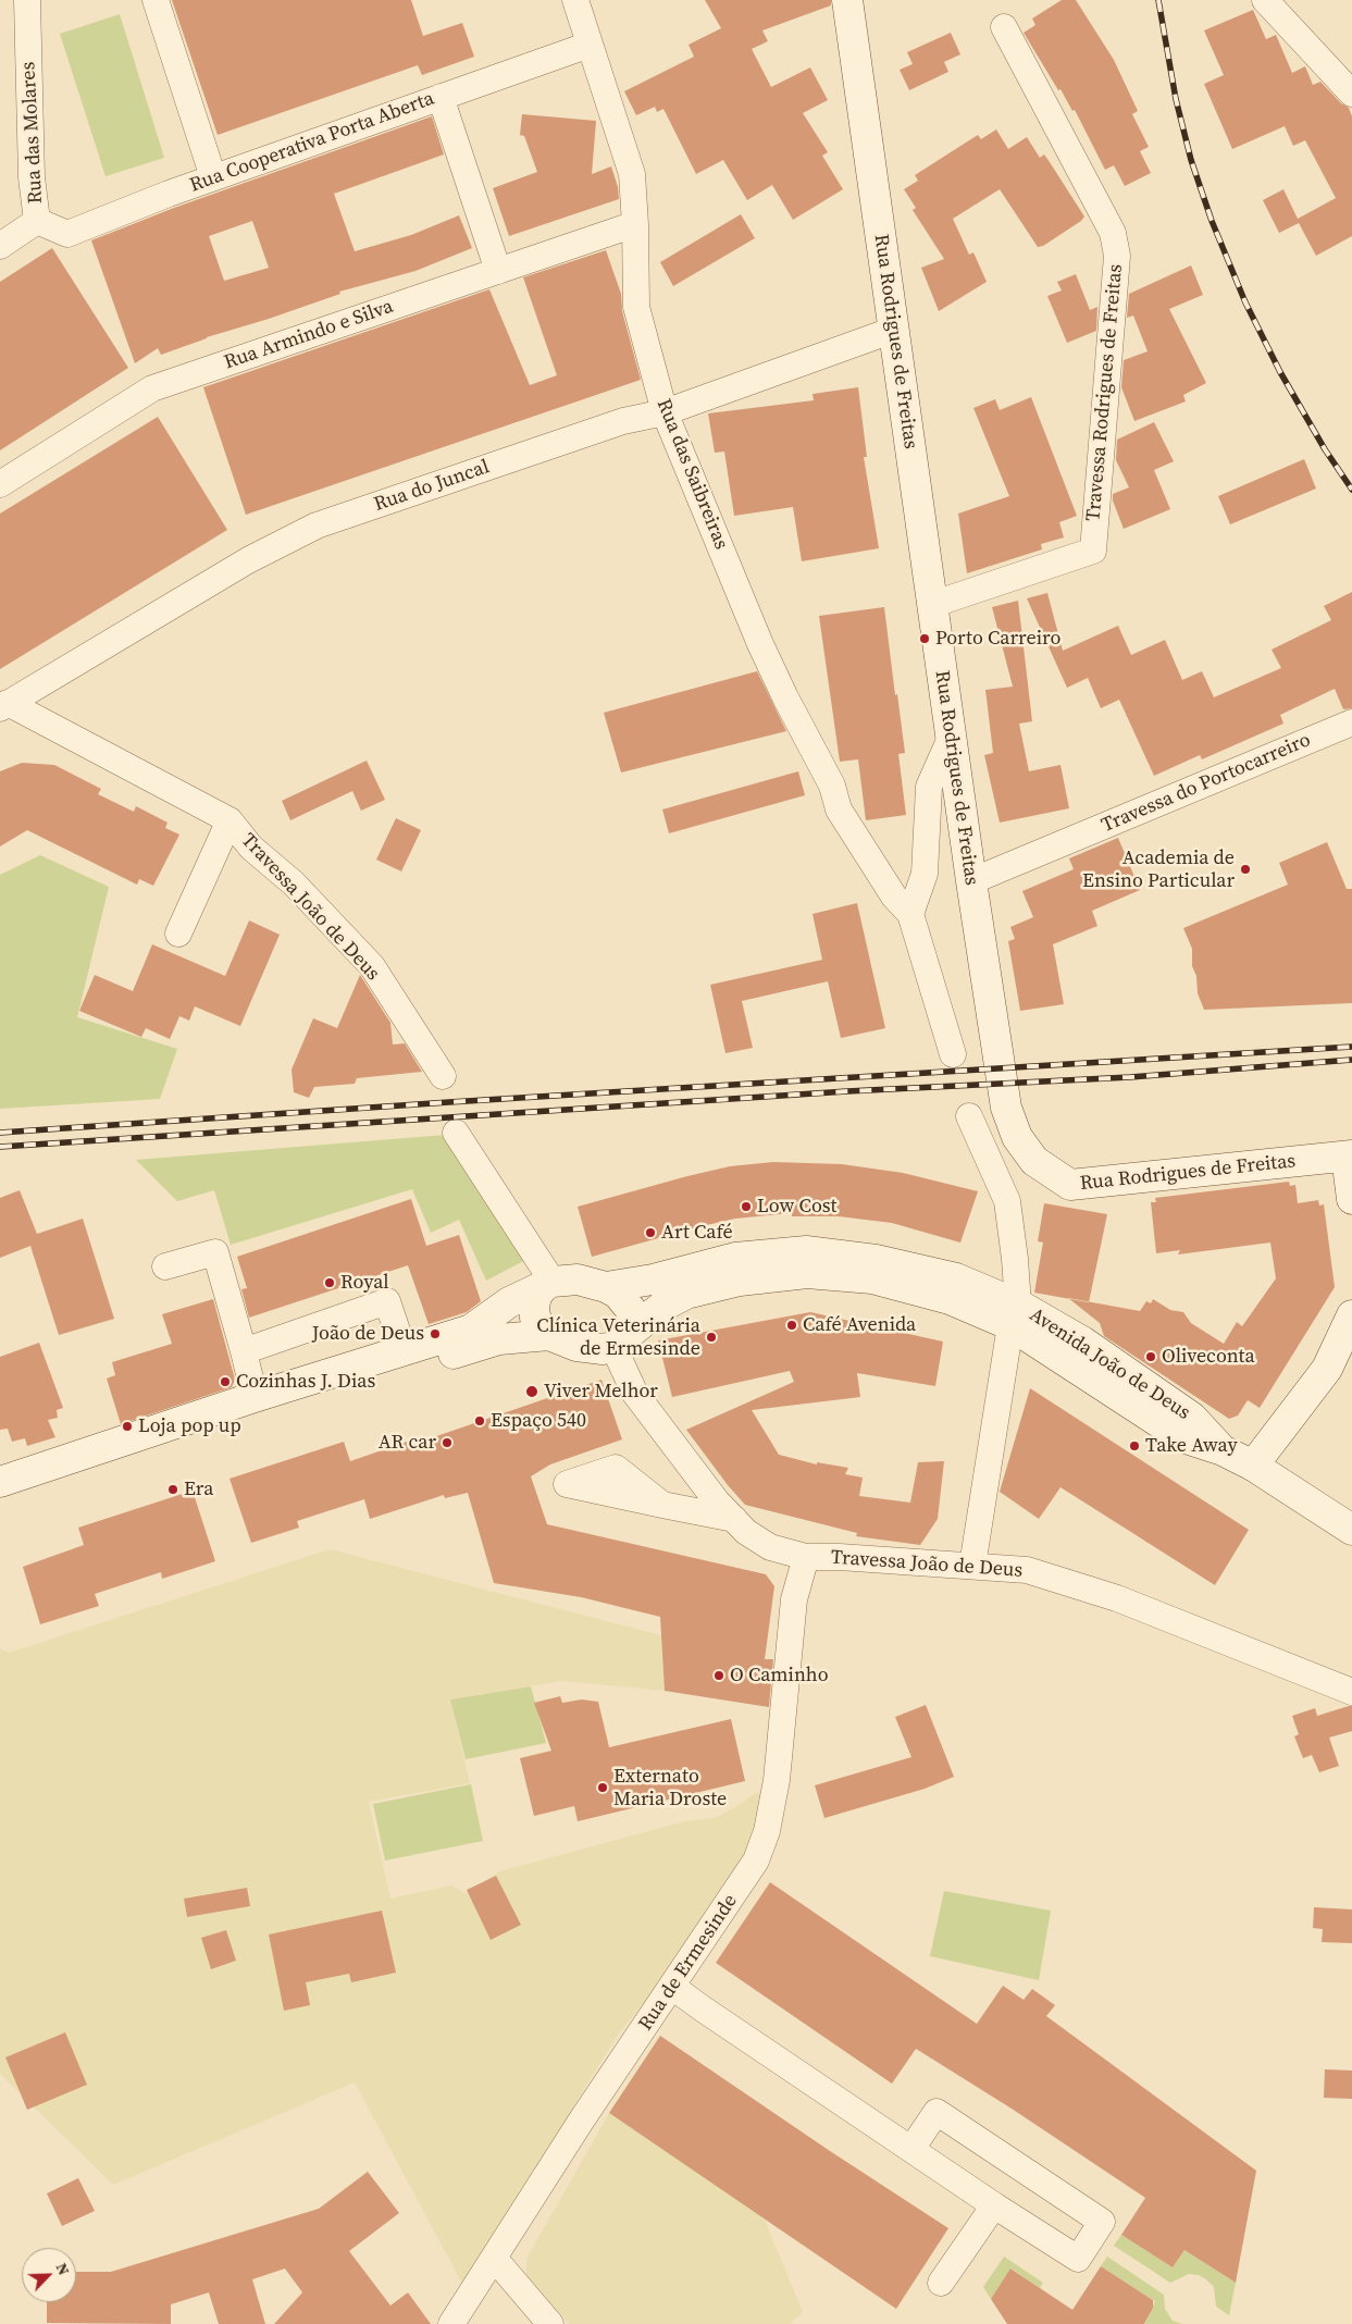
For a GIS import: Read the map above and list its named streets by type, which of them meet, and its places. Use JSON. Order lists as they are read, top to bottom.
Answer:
{
  "streets": {
    "main road": ["Rua Rodrigues de Freitas", "Avenida João de Deus"],
    "street": [
      "Rua das Molares",
      "Rua Cooperativa Porta Aberta",
      "Rua Armindo e Silva",
      "Travessa Rodrigues de Freitas",
      "Rua das Saibreiras",
      "Rua do Juncal",
      "Travessa do Portocarreiro",
      "Travessa João de Deus",
      "Rua de Ermesinde"
    ]
  },
  "crossings": [
    ["Rua das Molares", "Rua Cooperativa Porta Aberta"],
    ["Rua Cooperativa Porta Aberta", "Rua das Saibreiras"],
    ["Rua Armindo e Silva", "Rua das Saibreiras"],
    ["Rua Rodrigues de Freitas", "Travessa Rodrigues de Freitas"],
    ["Rua Rodrigues de Freitas", "Rua do Juncal"],
    ["Rua Rodrigues de Freitas", "Travessa do Portocarreiro"],
    ["Rua das Saibreiras", "Rua do Juncal"],
    ["Rua do Juncal", "Travessa João de Deus"],
    ["Travessa João de Deus", "Avenida João de Deus"],
    ["Travessa João de Deus", "Rua de Ermesinde"]
  ],
  "places": [
    "Porto Carreiro",
    "Academia de Ensino Particular",
    "Low Cost",
    "Art Café",
    "Royal",
    "Café Avenida",
    "João de Deus",
    "Clínica Veterinária de Ermesinde",
    "Oliveconta",
    "Cozinhas J. Dias",
    "Viver Melhor",
    "Espaço 540",
    "Loja pop up",
    "AR car",
    "Take Away",
    "Era",
    "O Caminho",
    "Externato Maria Droste"
  ],
  "north": "top right"
}
